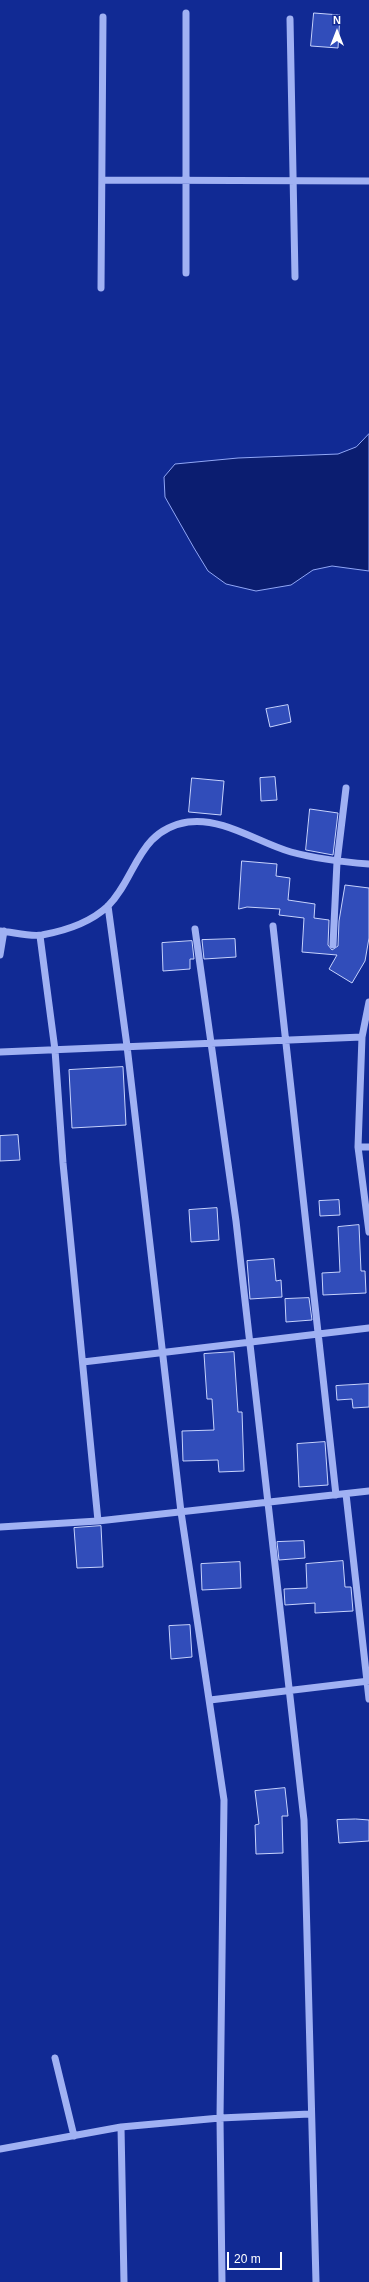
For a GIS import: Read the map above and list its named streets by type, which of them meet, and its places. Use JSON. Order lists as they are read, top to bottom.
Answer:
{
  "scale_bar": "20 m",
  "north": "top"
}
